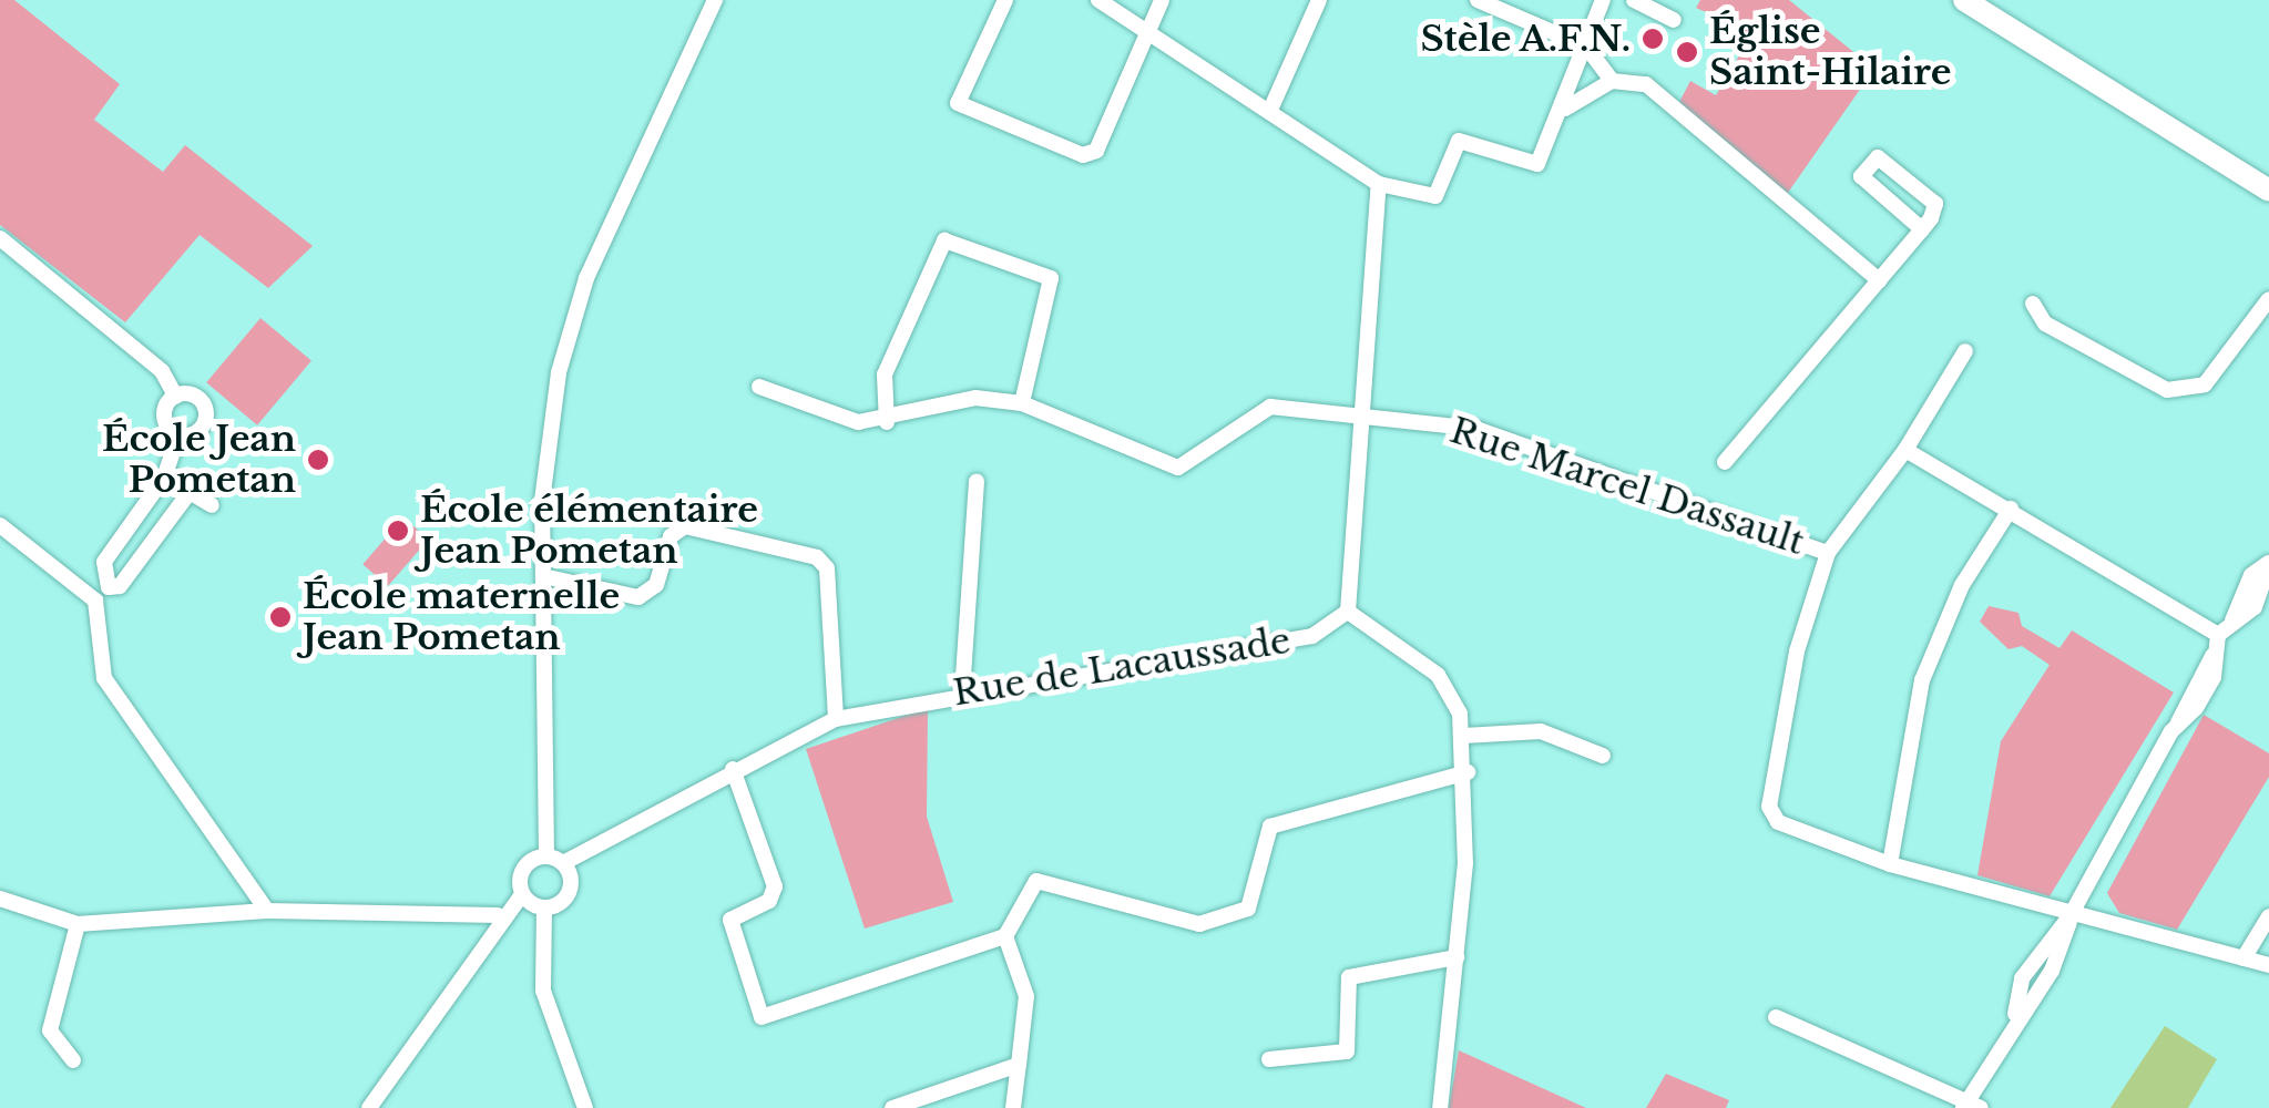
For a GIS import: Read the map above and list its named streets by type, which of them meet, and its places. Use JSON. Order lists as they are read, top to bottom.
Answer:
{
  "streets": {
    "street": ["Rue Marcel Dassault", "Rue de Lacaussade"]
  },
  "places": [
    "Stèle A.F.N.",
    "Église Saint-Hilaire",
    "École Jean Pometan",
    "École élémentaire Jean Pometan",
    "École maternelle Jean Pometan"
  ]
}
